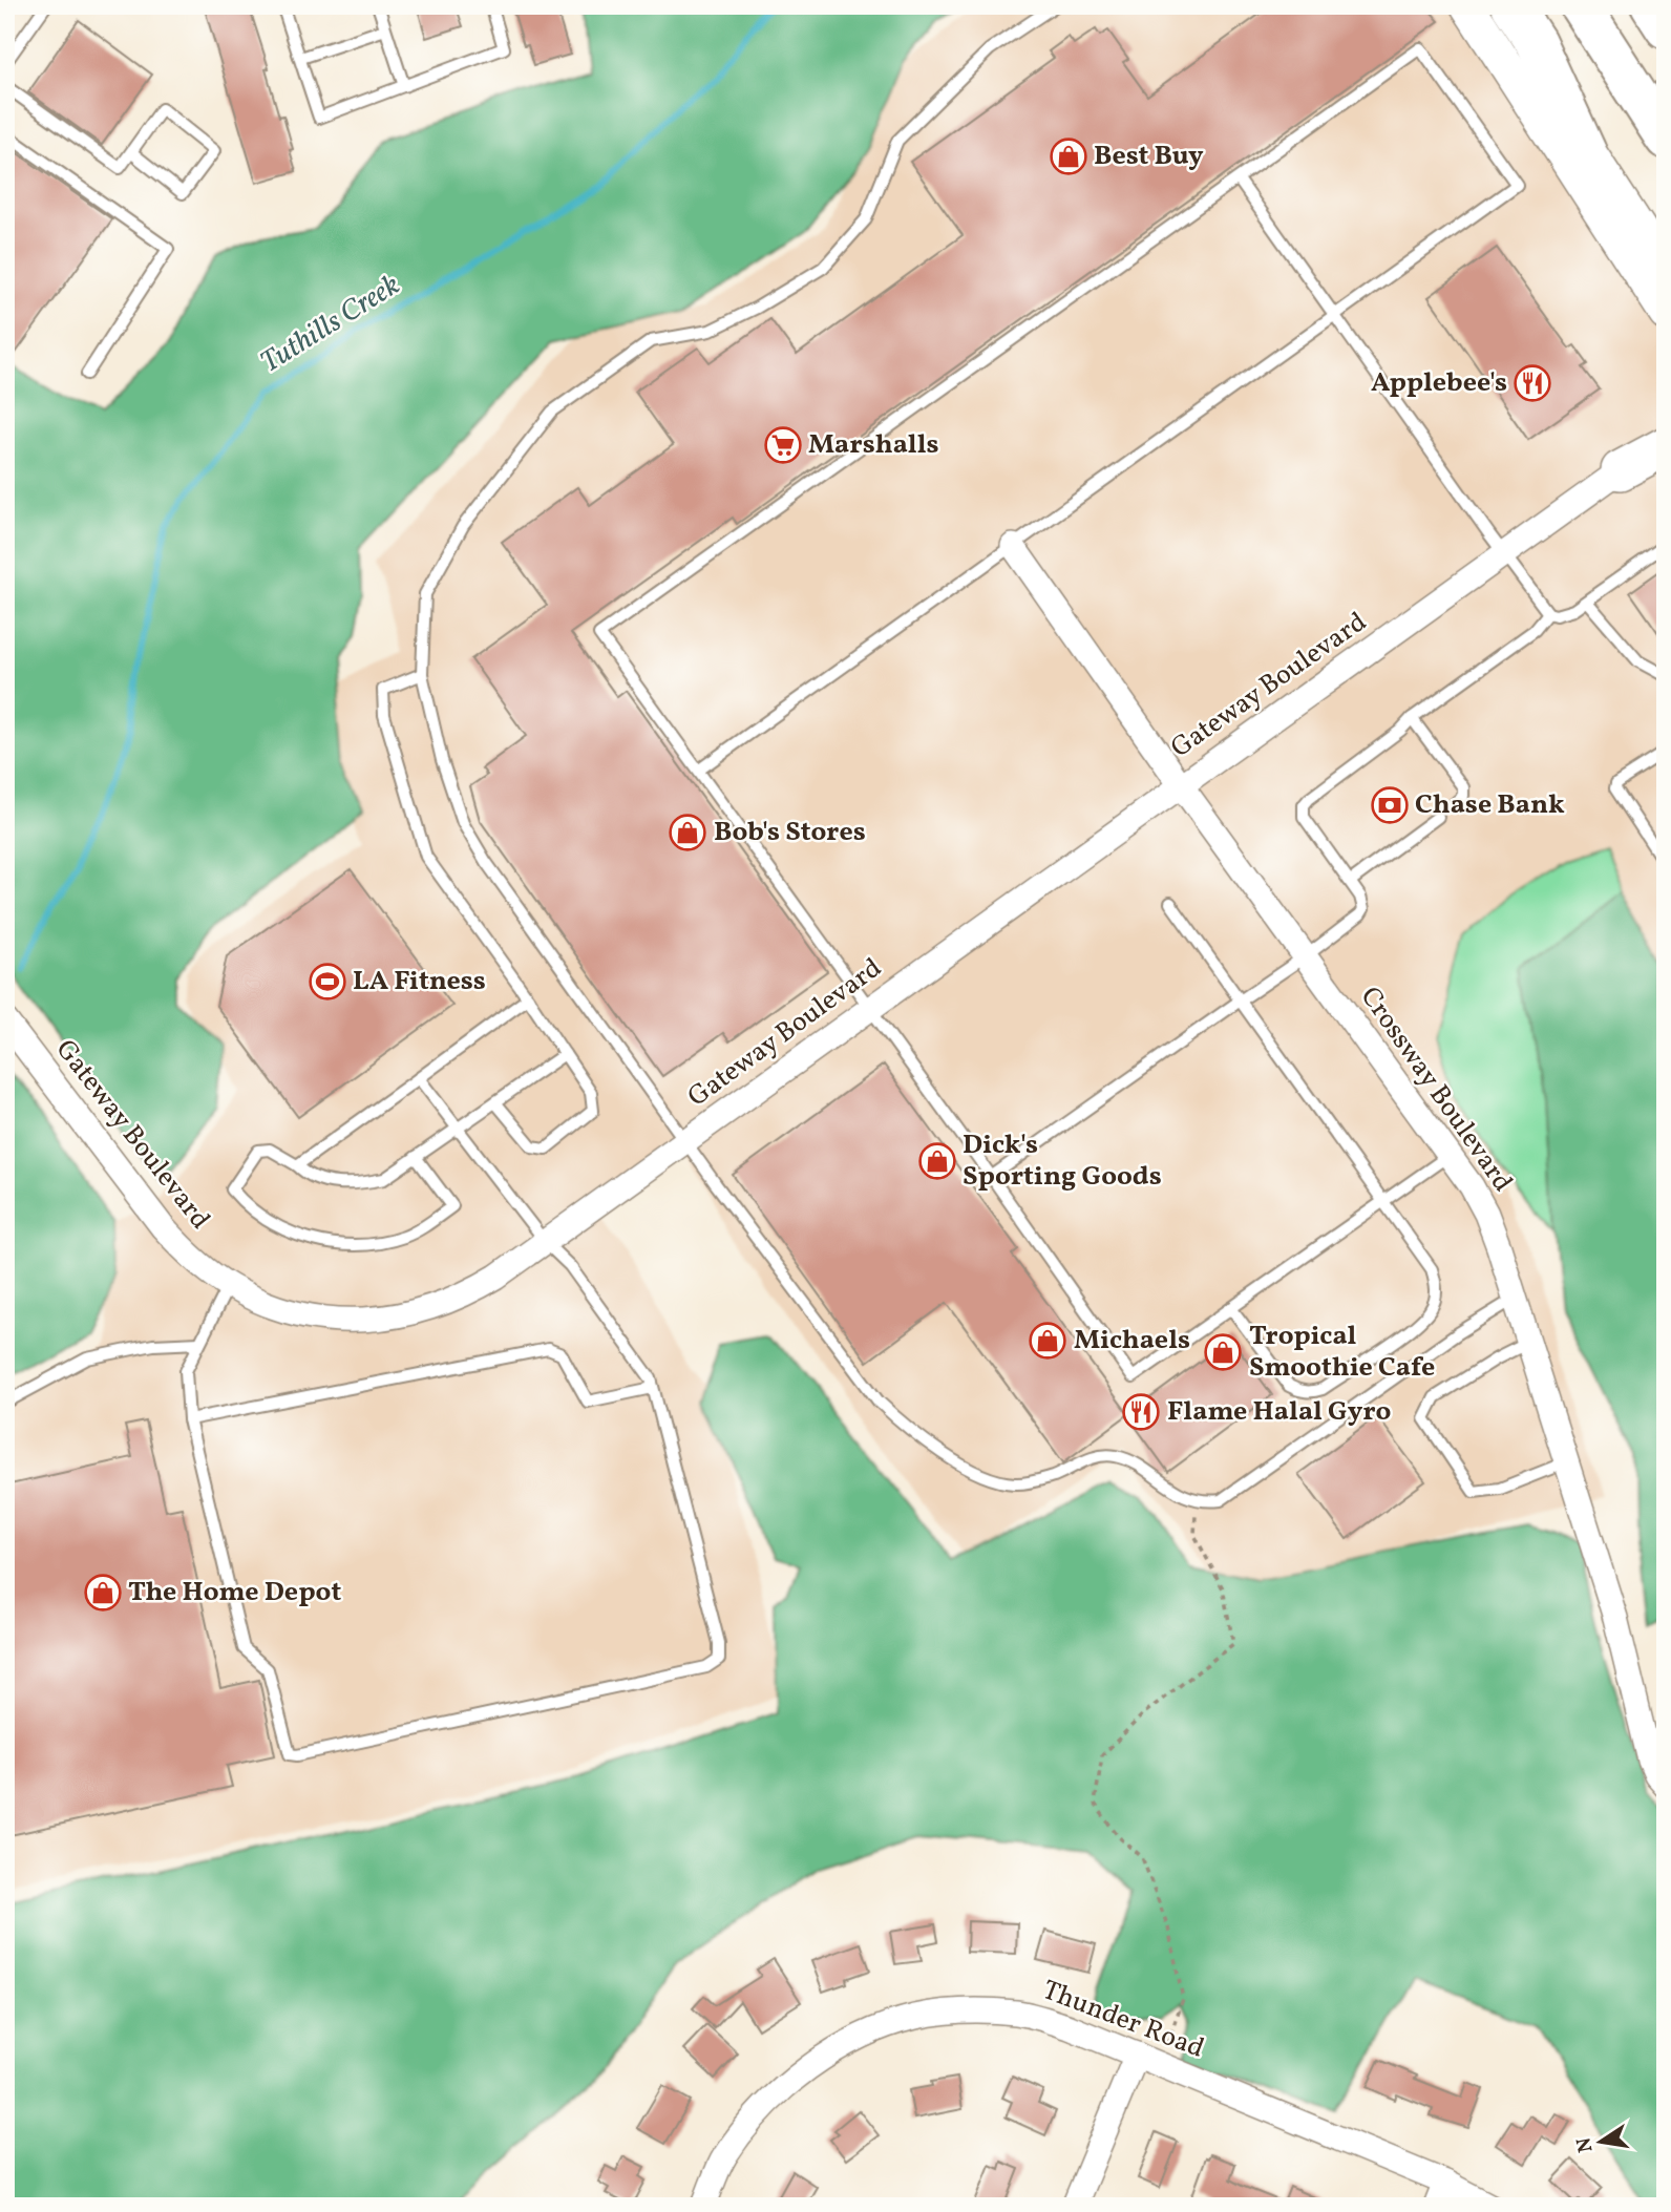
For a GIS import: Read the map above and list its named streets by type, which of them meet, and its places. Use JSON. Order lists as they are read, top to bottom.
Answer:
{
  "streets": {
    "street": ["Gateway Boulevard", "Crossway Boulevard", "Thunder Road"]
  },
  "crossings": [
    ["Gateway Boulevard", "Crossway Boulevard"]
  ],
  "water": ["Tuthills Creek"],
  "places": {
    "shop": [
      "Best Buy",
      "Bob's Stores",
      "Dick's Sporting Goods",
      "Michaels",
      "Tropical Smoothie Cafe",
      "The Home Depot"
    ],
    "restaurant": ["Applebee's", "Flame Halal Gyro"],
    "supermarket": ["Marshalls"],
    "bank": ["Chase Bank"],
    "sports": ["LA Fitness"]
  },
  "north": "left"
}
